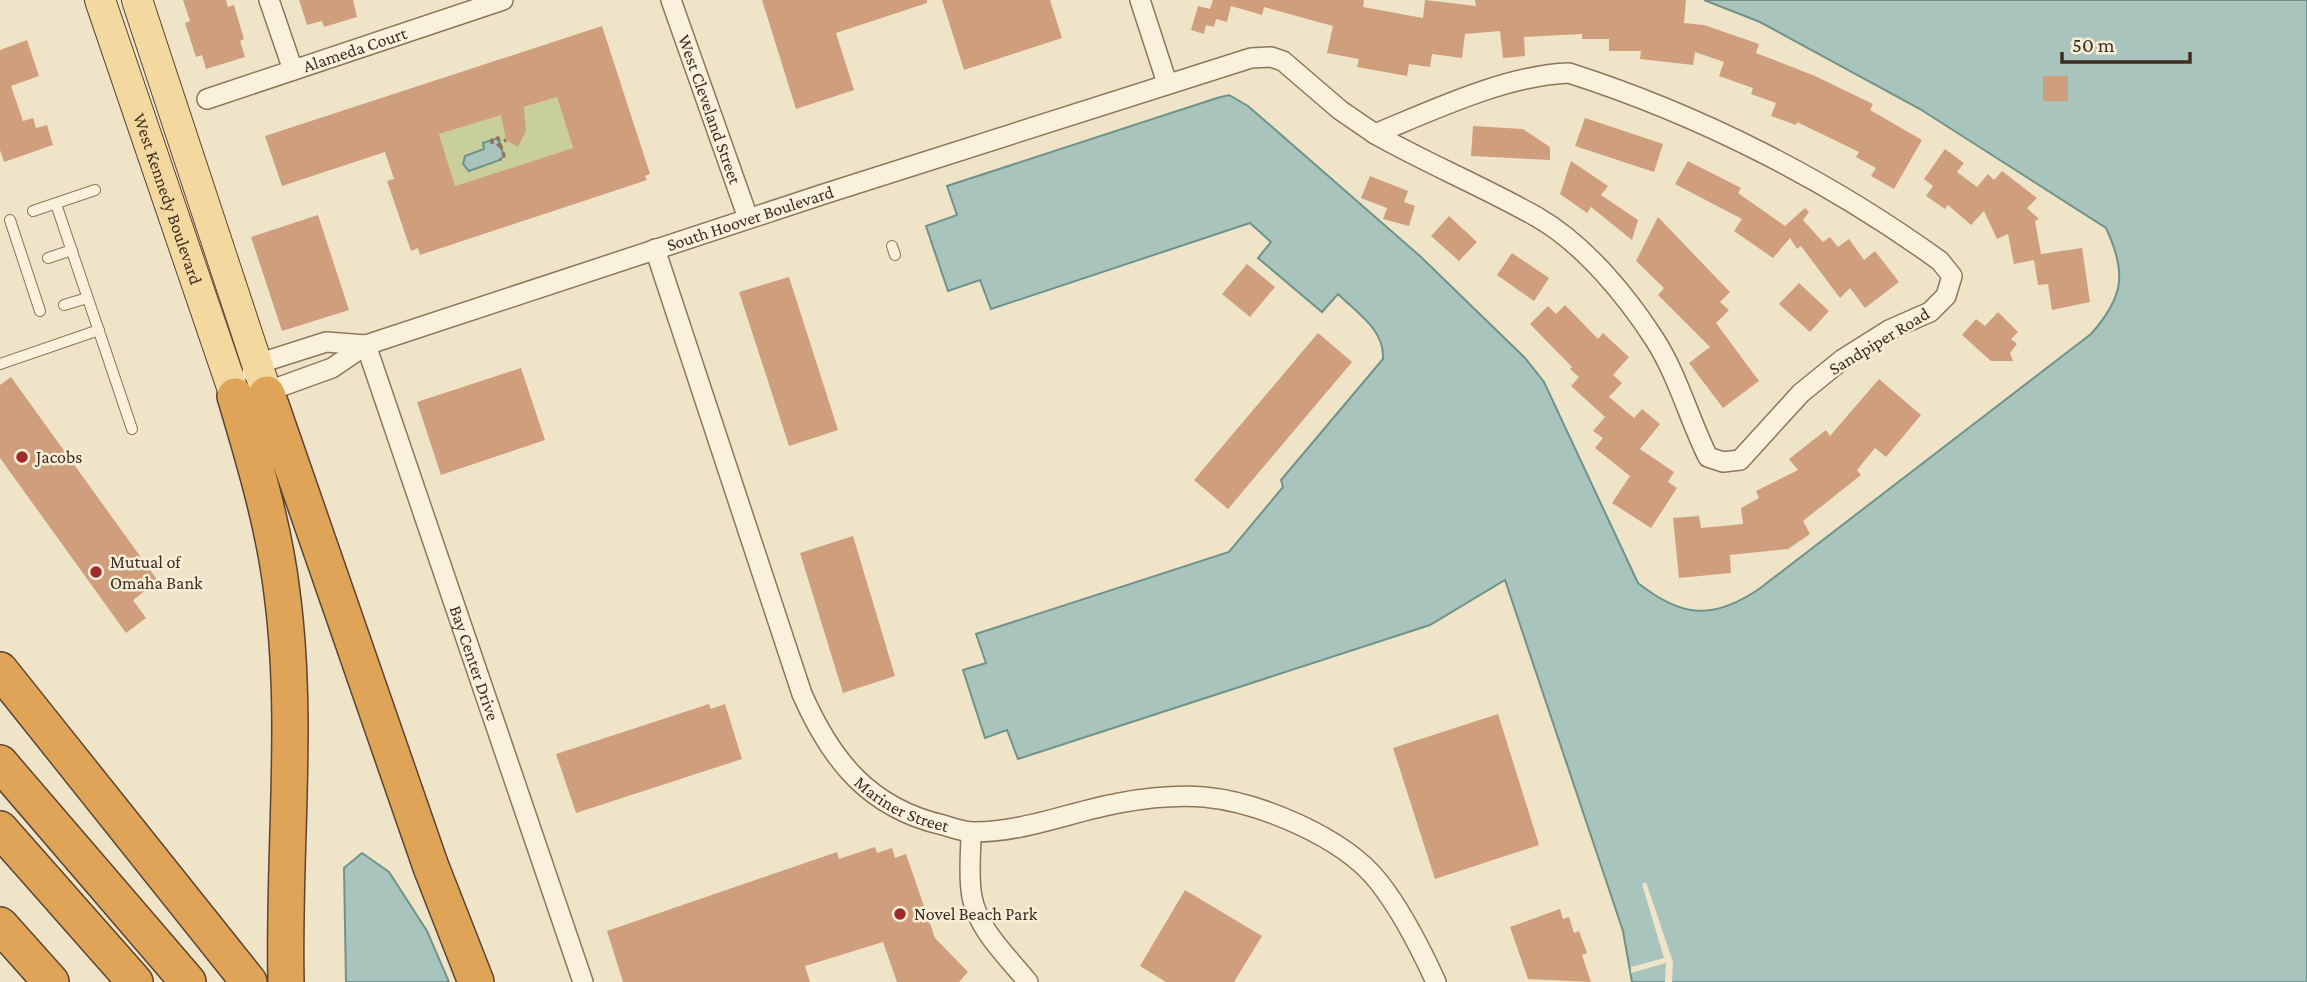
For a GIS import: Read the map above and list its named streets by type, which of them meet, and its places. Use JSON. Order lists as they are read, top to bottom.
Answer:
{
  "streets": {
    "main road": ["West Kennedy Boulevard"],
    "street": [
      "Alameda Court",
      "West Cleveland Street",
      "South Hoover Boulevard",
      "Sandpiper Road",
      "Bay Center Drive",
      "Mariner Street"
    ]
  },
  "crossings": [
    ["West Cleveland Street", "South Hoover Boulevard"],
    ["West Kennedy Boulevard", "South Hoover Boulevard"],
    ["South Hoover Boulevard", "Sandpiper Road"],
    ["South Hoover Boulevard", "Bay Center Drive"],
    ["South Hoover Boulevard", "Mariner Street"]
  ],
  "places": ["Jacobs", "Mutual of Omaha Bank", "Novel Beach Park"],
  "scale_bar": "50 m"
}
